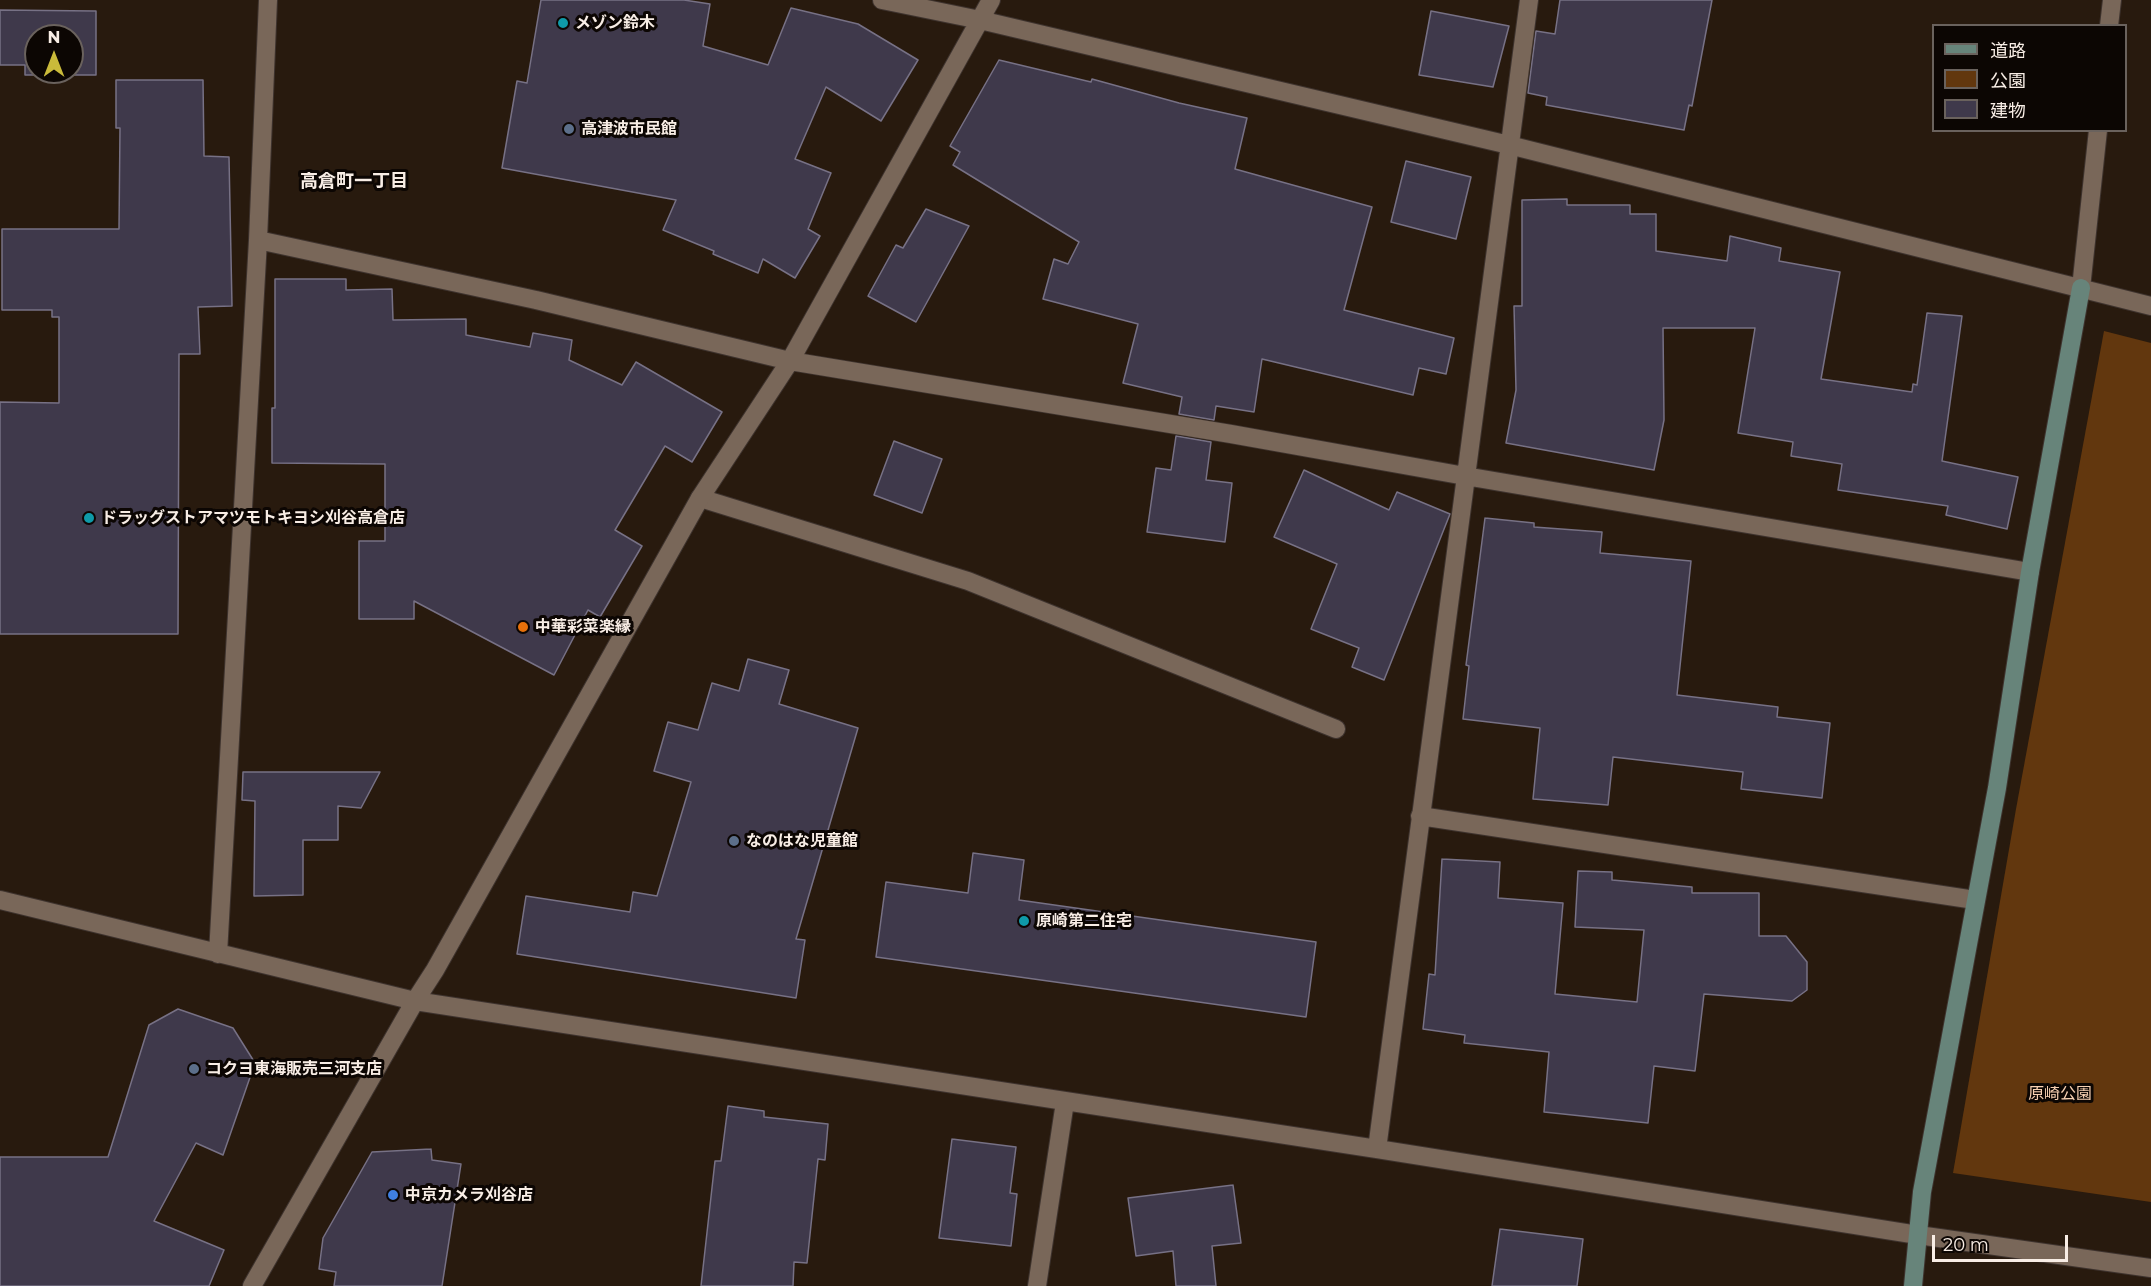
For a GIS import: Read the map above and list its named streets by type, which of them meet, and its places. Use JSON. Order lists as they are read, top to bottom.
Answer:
{
  "districts": ["高倉町一丁目"],
  "parks": ["原崎公園"],
  "places": [
    "メゾン鈴木",
    "高津波市民館",
    "ドラッグストアマツモトキヨシ刈谷高倉店",
    "中華彩菜楽縁",
    "なのはな児童館",
    "原崎第二住宅",
    "コクヨ東海販売三河支店",
    "中京カメラ刈谷店"
  ],
  "legend": ["道路", "公園", "建物"],
  "scale_bar": "20 m",
  "north": "top"
}
